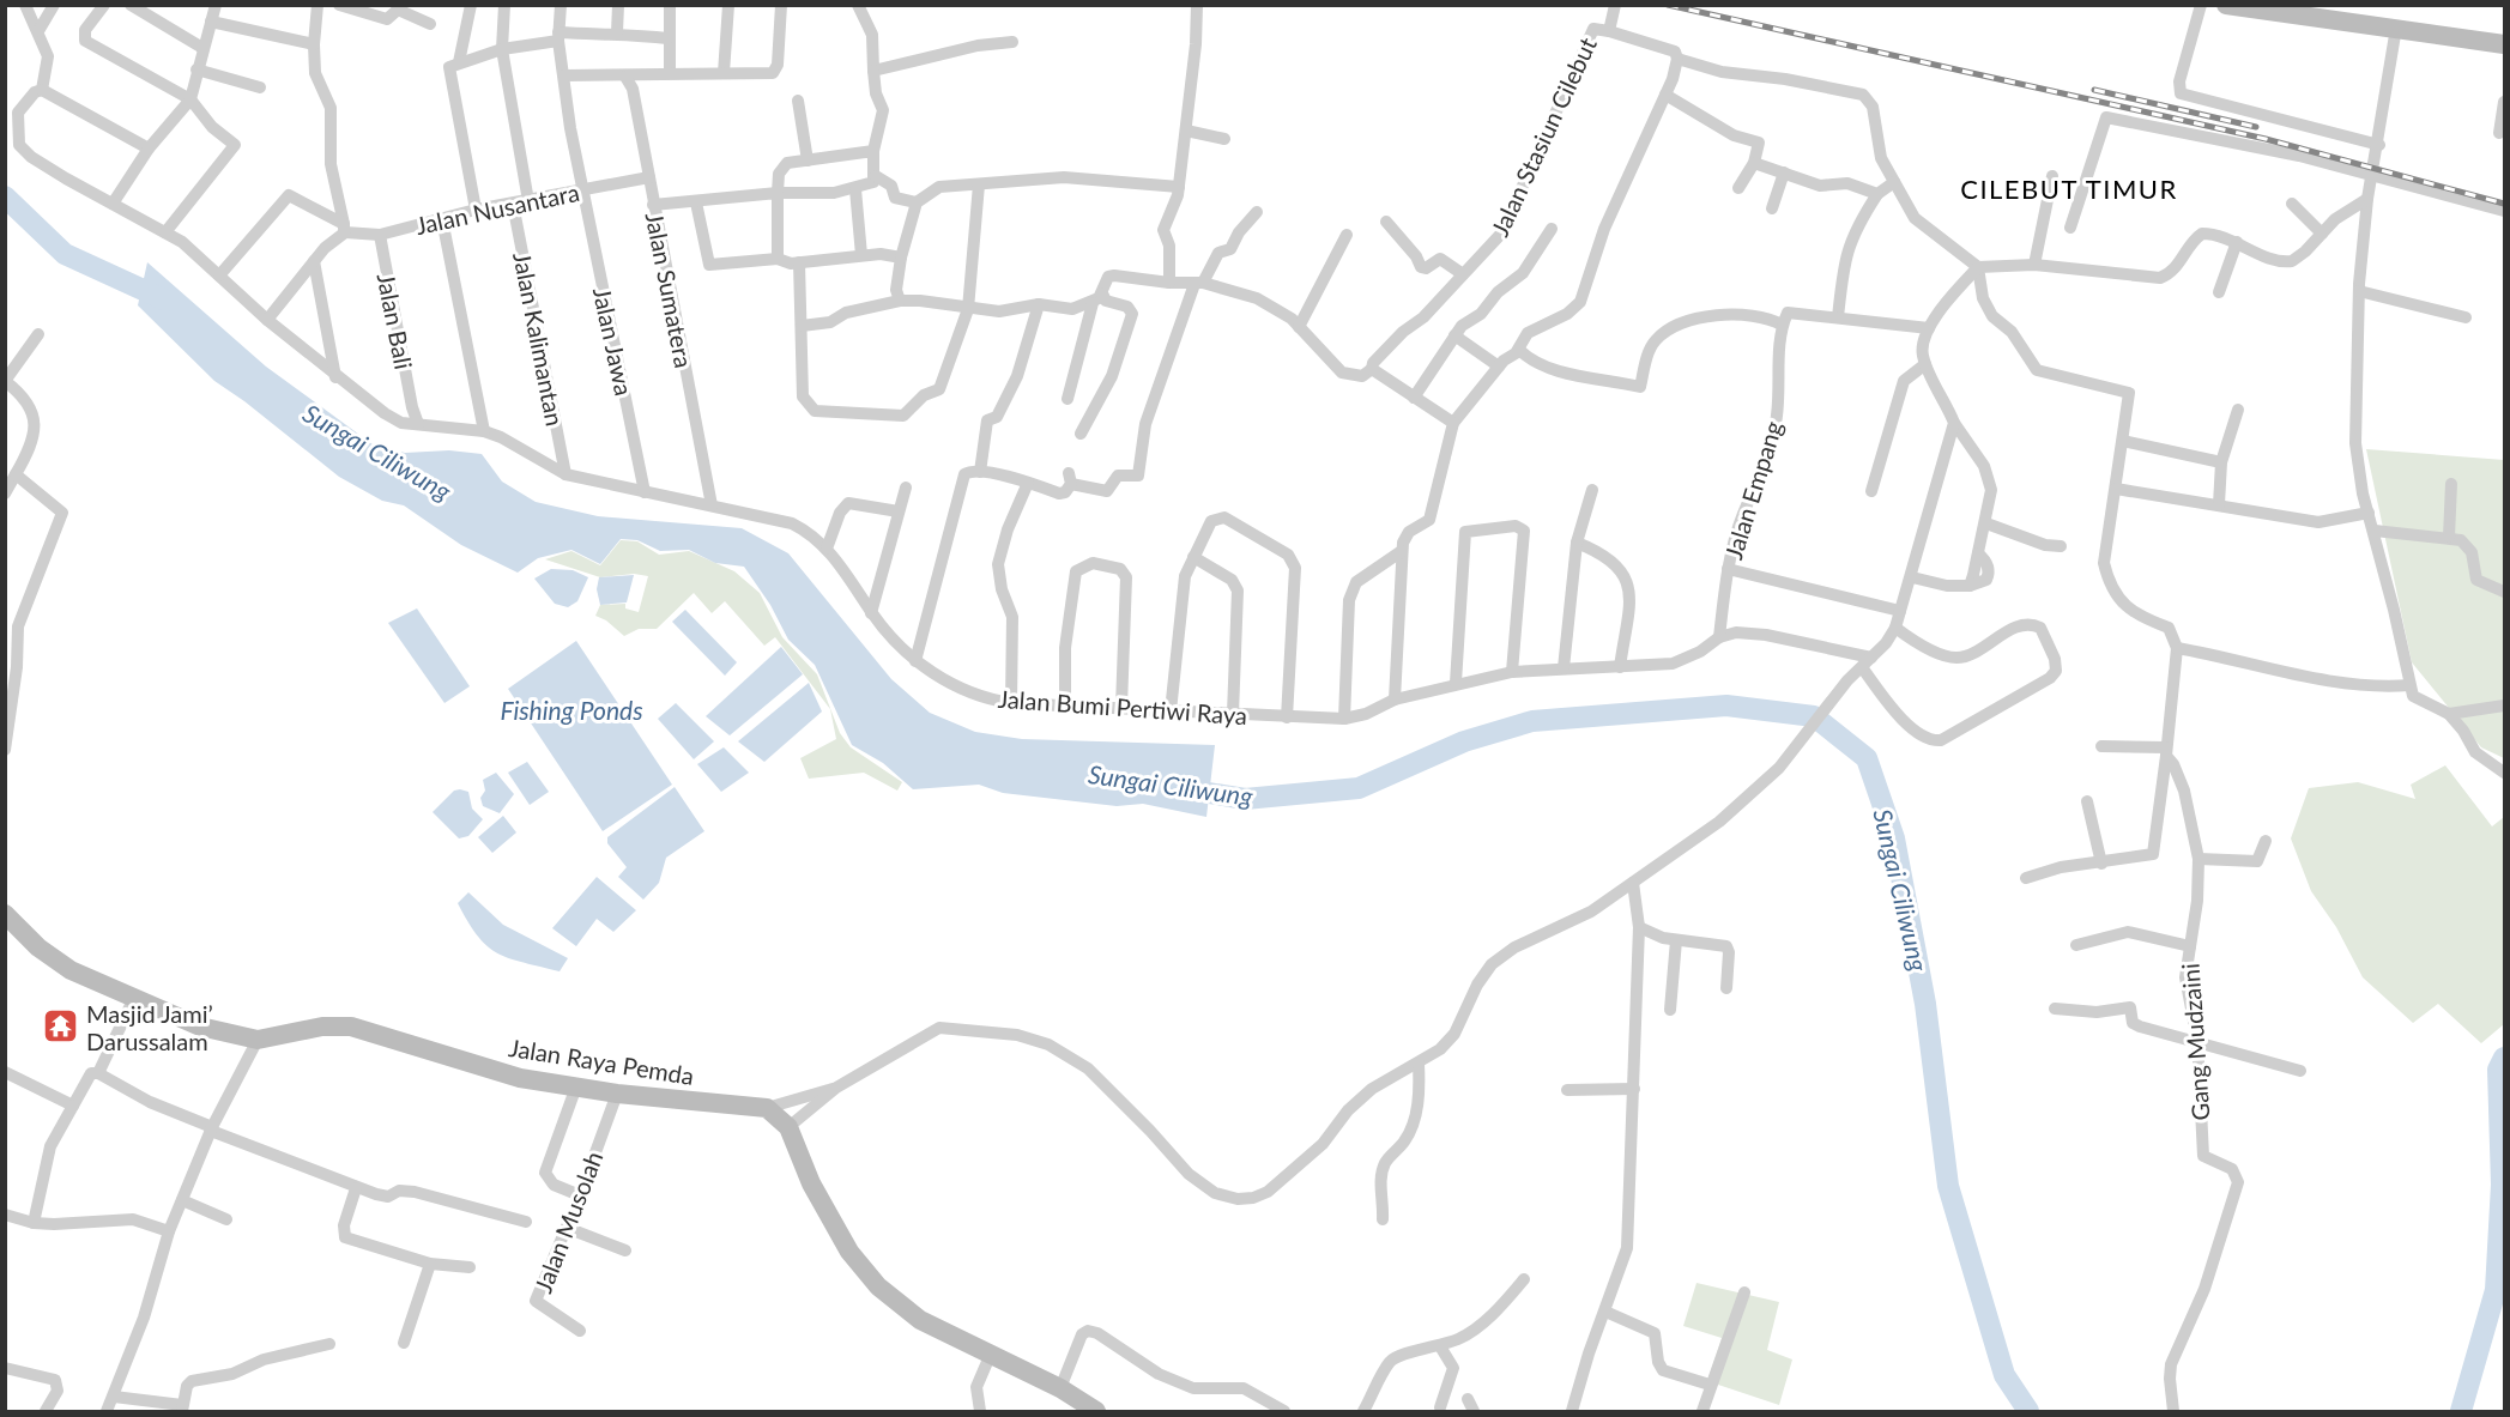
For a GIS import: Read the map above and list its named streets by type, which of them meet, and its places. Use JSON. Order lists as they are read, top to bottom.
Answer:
{
  "streets": {
    "main road": ["Jalan Raya Pemda"],
    "street": [
      "Jalan Stasiun Cilebut",
      "Jalan Nusantara",
      "Jalan Sumatera",
      "Jalan Bali",
      "Jalan Kalimantan",
      "Jalan Jawa",
      "Jalan Empang",
      "Jalan Bumi Pertiwi Raya",
      "Gang Mudzaini",
      "Jalan Musolah"
    ]
  },
  "crossings": [
    ["Jalan Nusantara", "Jalan Sumatera"],
    ["Jalan Nusantara", "Jalan Bali"],
    ["Jalan Nusantara", "Jalan Kalimantan"],
    ["Jalan Nusantara", "Jalan Jawa"],
    ["Jalan Sumatera", "Jalan Bumi Pertiwi Raya"],
    ["Jalan Bali", "Jalan Bumi Pertiwi Raya"],
    ["Jalan Kalimantan", "Jalan Bumi Pertiwi Raya"],
    ["Jalan Jawa", "Jalan Bumi Pertiwi Raya"],
    ["Jalan Empang", "Jalan Bumi Pertiwi Raya"],
    ["Jalan Raya Pemda", "Jalan Musolah"]
  ],
  "districts": ["CILEBUT TIMUR"],
  "water": ["Sungai Ciliwung", "Fishing Ponds"],
  "places": {
    "temple": ["Masjid Jami’ Darussalam"]
  }
}
